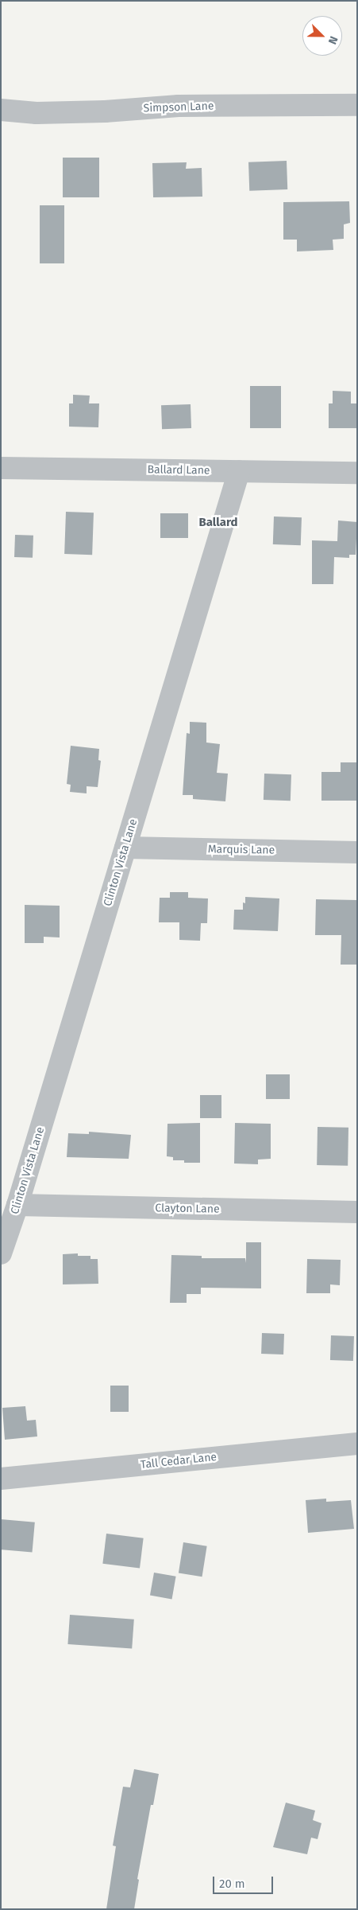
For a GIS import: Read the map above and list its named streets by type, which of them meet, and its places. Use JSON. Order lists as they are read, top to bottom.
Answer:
{
  "streets": {
    "street": [
      "Simpson Lane",
      "Ballard Lane",
      "Marquis Lane",
      "Clinton Vista Lane",
      "Clayton Lane",
      "Tall Cedar Lane"
    ]
  },
  "crossings": [
    ["Ballard Lane", "Clinton Vista Lane"],
    ["Marquis Lane", "Clinton Vista Lane"],
    ["Clinton Vista Lane", "Clayton Lane"]
  ],
  "districts": ["Ballard"],
  "scale_bar": "20 m",
  "north": "bottom right"
}
